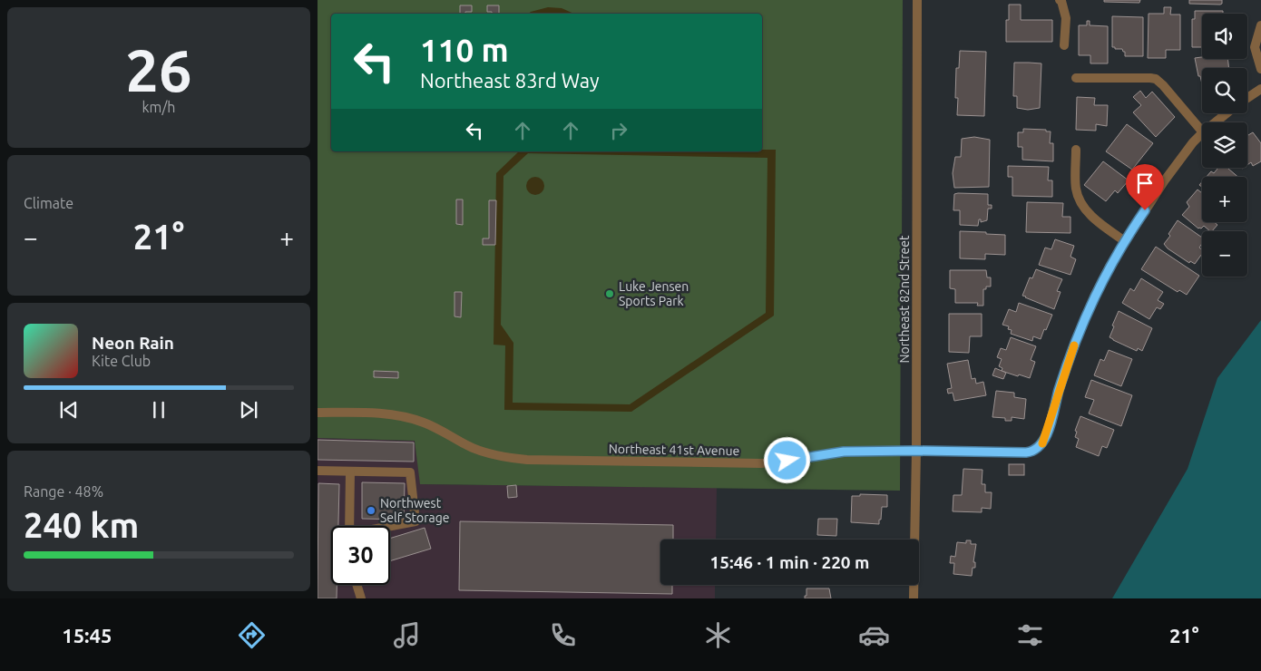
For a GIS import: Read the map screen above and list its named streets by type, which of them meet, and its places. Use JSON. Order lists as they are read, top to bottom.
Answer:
{
  "streets": {
    "street": ["Northeast 82nd Street", "Northeast 41st Avenue"]
  },
  "crossings": [
    ["Northeast 82nd Street", "Northeast 41st Avenue"]
  ],
  "places": ["Luke Jensen Sports Park", "Northwest Self Storage"],
  "page": {
    "tile": [
      ["26", "km/h"],
      "Climate",
      ["Range · 48%", "240 km"]
    ],
    "map_buttons": ["+", "−"],
    "turn": ["110 m", "Northeast 83rd Way"],
    "heat": ["−", "21°", "+"],
    "song": ["Neon Rain", "Kite Club"],
    "limit": "30",
    "trip": "15:46 · 1 min · 220 m",
    "tabs": ["15:45", "21°"]
  }
}
